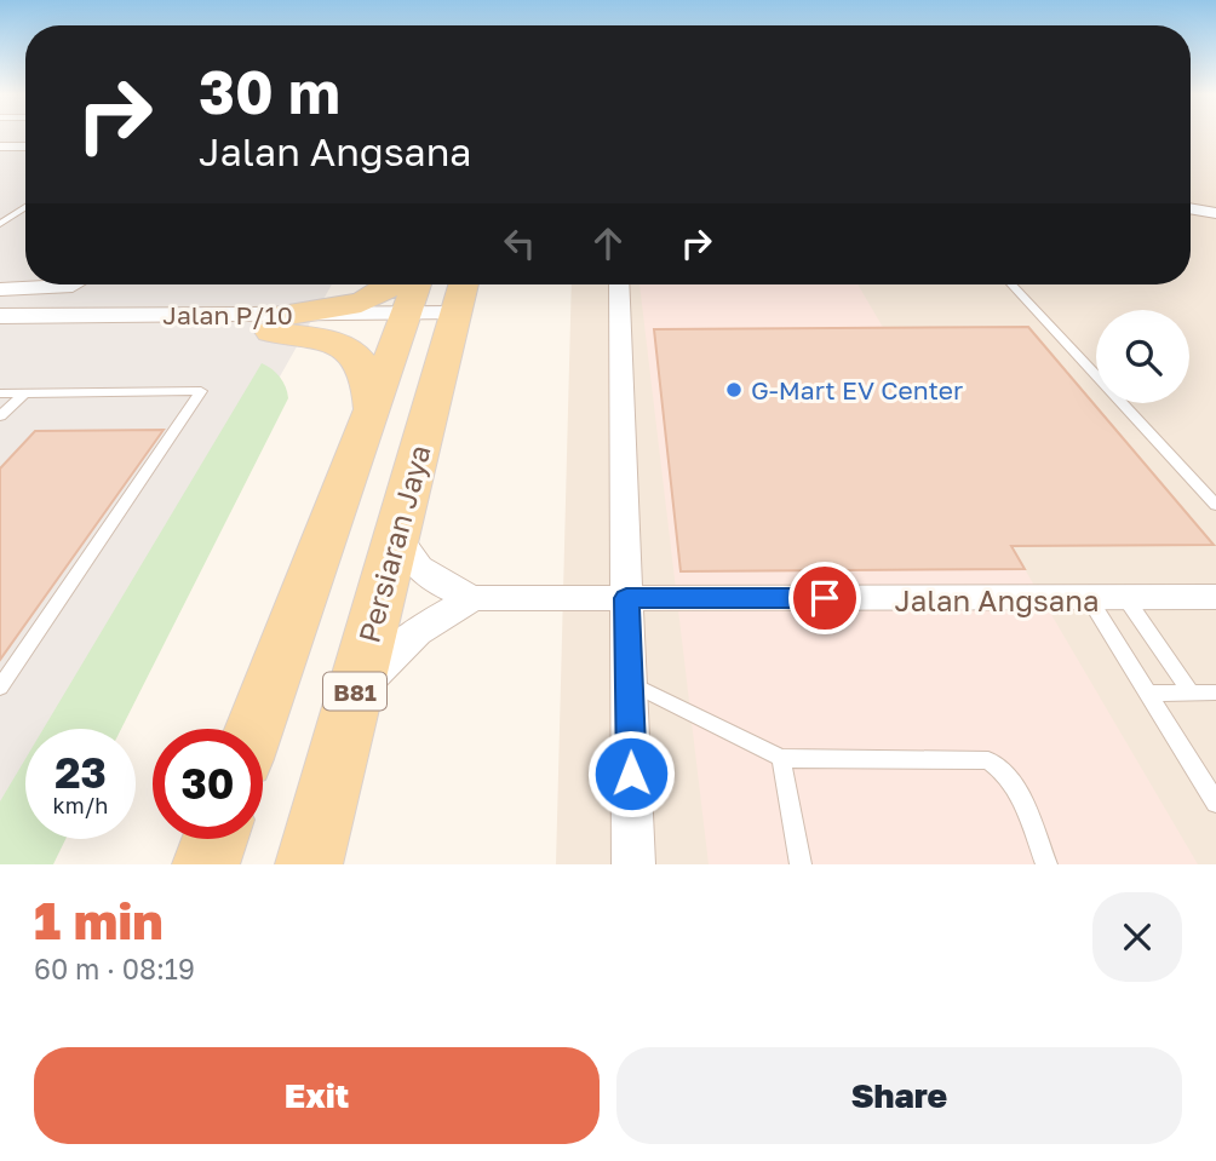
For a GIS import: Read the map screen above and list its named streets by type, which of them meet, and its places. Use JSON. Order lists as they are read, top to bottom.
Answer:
{
  "streets": {
    "main road": ["Persiaran Jaya", "B81"],
    "street": ["Jalan P/10", "Jalan Angsana"]
  },
  "crossings": [
    ["Jalan P/10", "Persiaran Jaya"],
    ["Persiaran Jaya", "Jalan Angsana"]
  ],
  "places": ["G-Mart EV Center"],
  "page": {
    "turn": ["30 m", "Jalan Angsana"],
    "speed": "23 km/h",
    "limit": "30",
    "heading": ["1 min", "60 m · 08:19"],
    "buttons": ["Exit", "Share"]
  }
}
